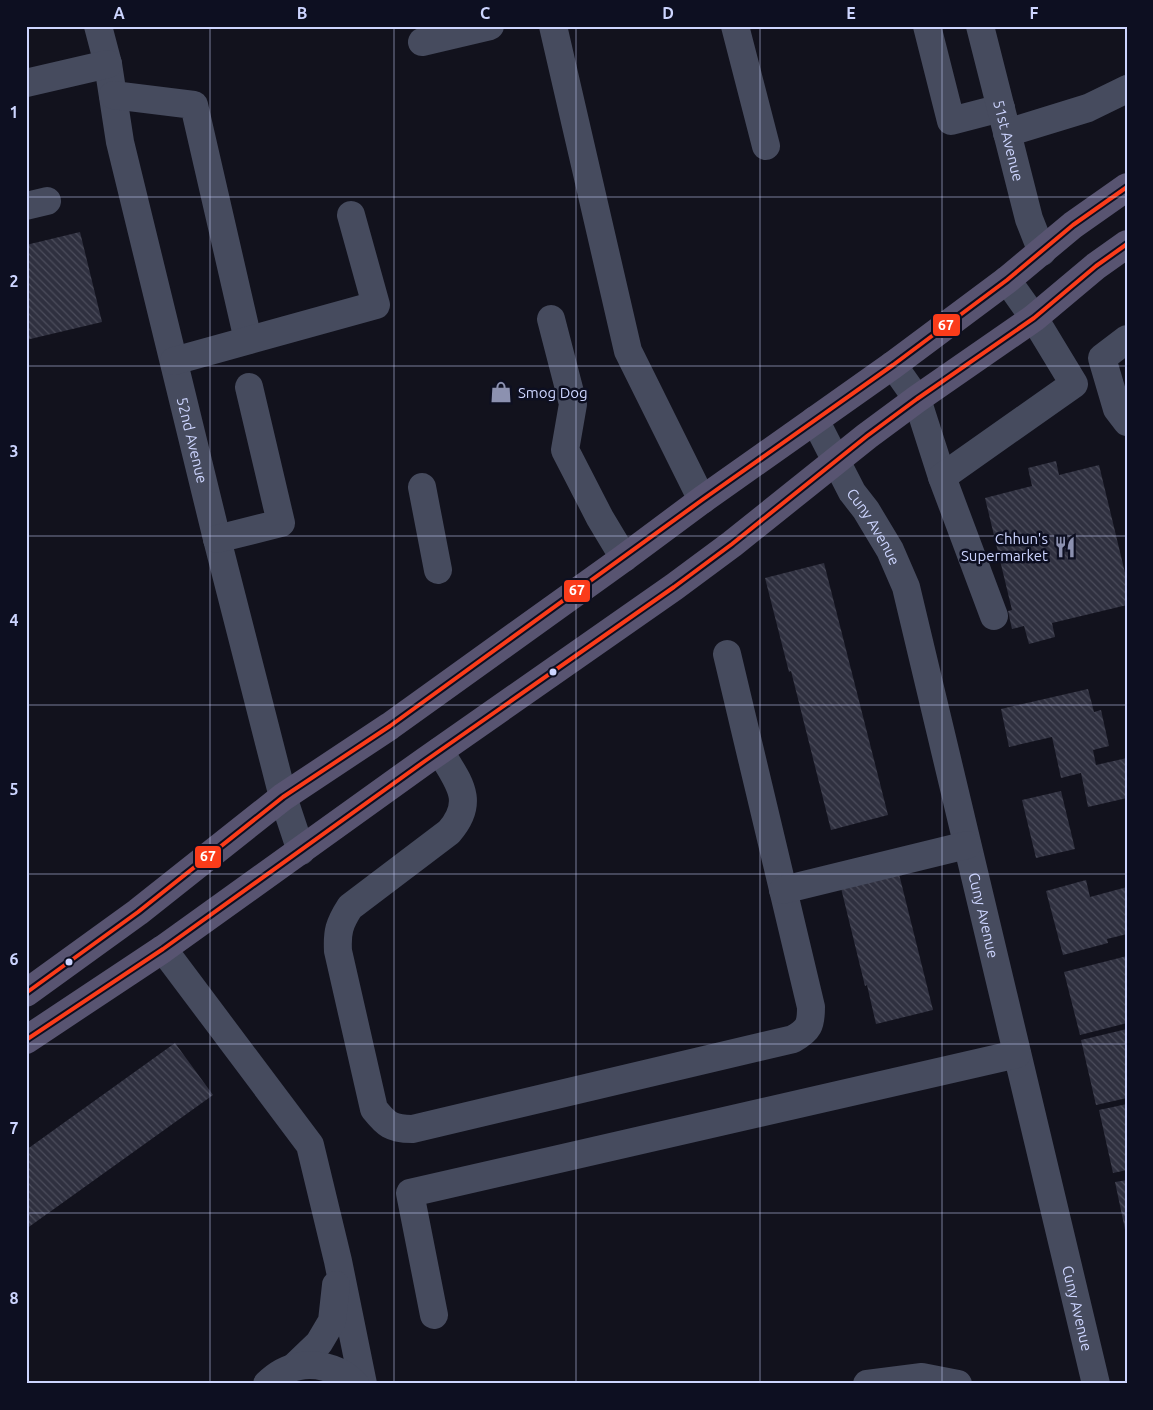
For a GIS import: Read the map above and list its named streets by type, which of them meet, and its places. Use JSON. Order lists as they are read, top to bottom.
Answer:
{
  "streets": {
    "street": ["51st Avenue", "52nd Avenue", "Cuny Avenue"]
  },
  "places": {
    "shop": ["Smog Dog"],
    "restaurant": ["Chhun's Supermarket"]
  },
  "lines": ["transit line 67"],
  "grid": {
    "columns": [
      "A",
      "B",
      "C",
      "D",
      "E",
      "F"
    ],
    "rows": [
      "1",
      "2",
      "3",
      "4",
      "5",
      "6",
      "7",
      "8"
    ]
  }
}
